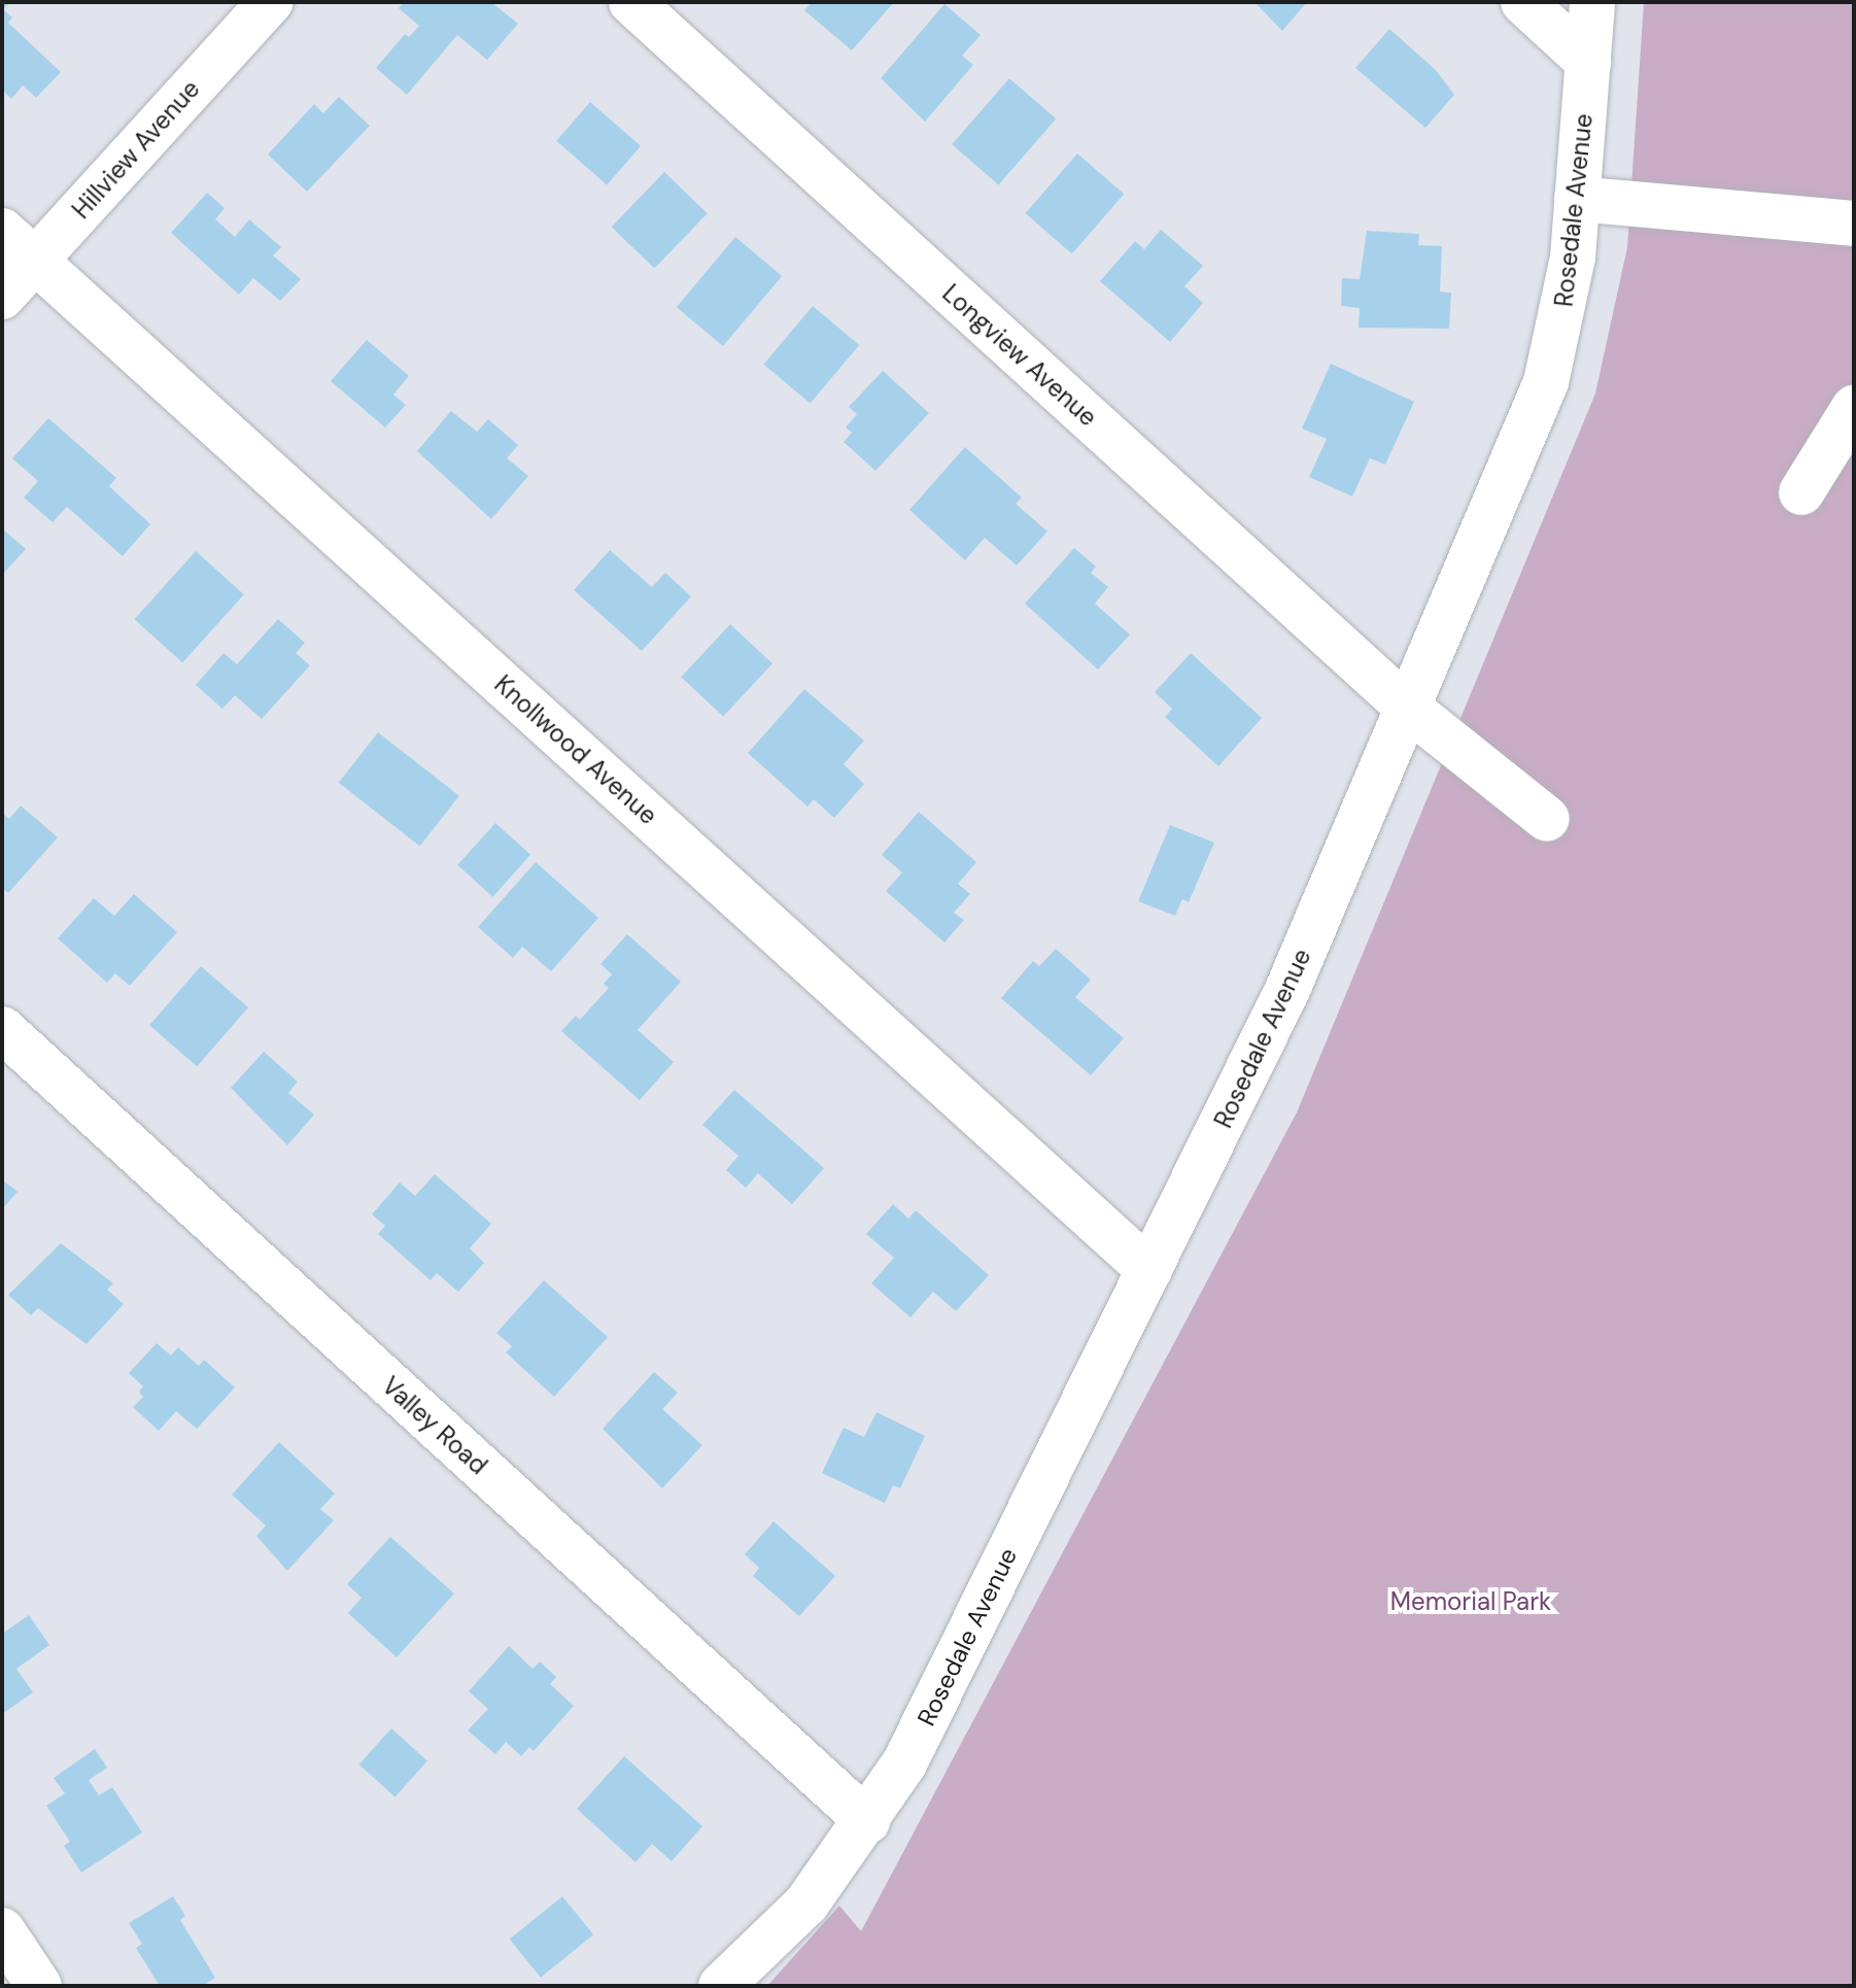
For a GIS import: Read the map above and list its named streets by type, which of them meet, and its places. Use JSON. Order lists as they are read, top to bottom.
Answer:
{
  "streets": {
    "street": [
      "Hillview Avenue",
      "Rosedale Avenue",
      "Longview Avenue",
      "Knollwood Avenue",
      "Valley Road"
    ]
  },
  "crossings": [
    ["Hillview Avenue", "Knollwood Avenue"],
    ["Rosedale Avenue", "Longview Avenue"],
    ["Rosedale Avenue", "Knollwood Avenue"],
    ["Rosedale Avenue", "Valley Road"]
  ],
  "parks": ["Memorial Park"]
}
